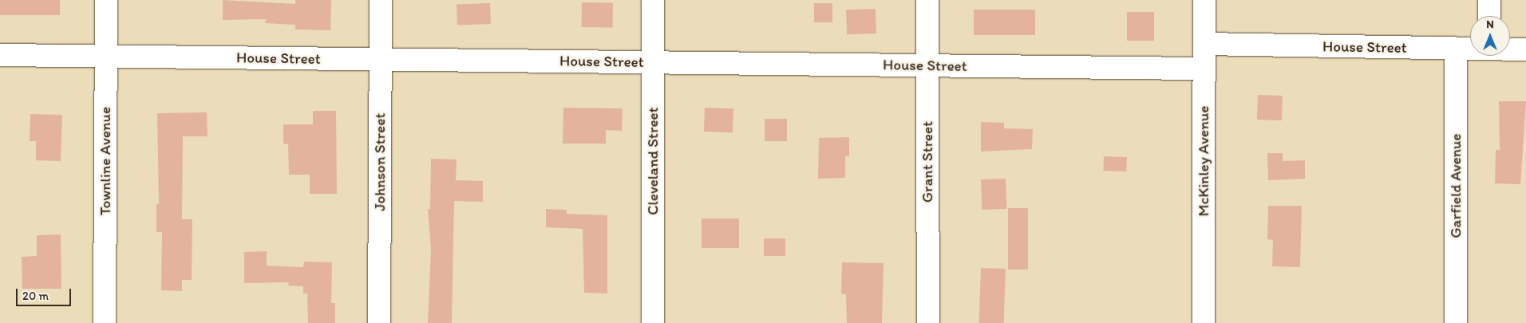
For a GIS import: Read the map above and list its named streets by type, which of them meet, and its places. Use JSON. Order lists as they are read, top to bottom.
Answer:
{
  "streets": {
    "street": [
      "House Street",
      "Townline Avenue",
      "Cleveland Street",
      "McKinley Avenue",
      "Johnson Street",
      "Grant Street",
      "Garfield Avenue"
    ]
  },
  "crossings": [
    ["House Street", "Townline Avenue"],
    ["House Street", "Cleveland Street"],
    ["House Street", "McKinley Avenue"],
    ["House Street", "Johnson Street"],
    ["House Street", "Grant Street"],
    ["House Street", "Garfield Avenue"]
  ],
  "scale_bar": "20 m",
  "north": "top"
}
